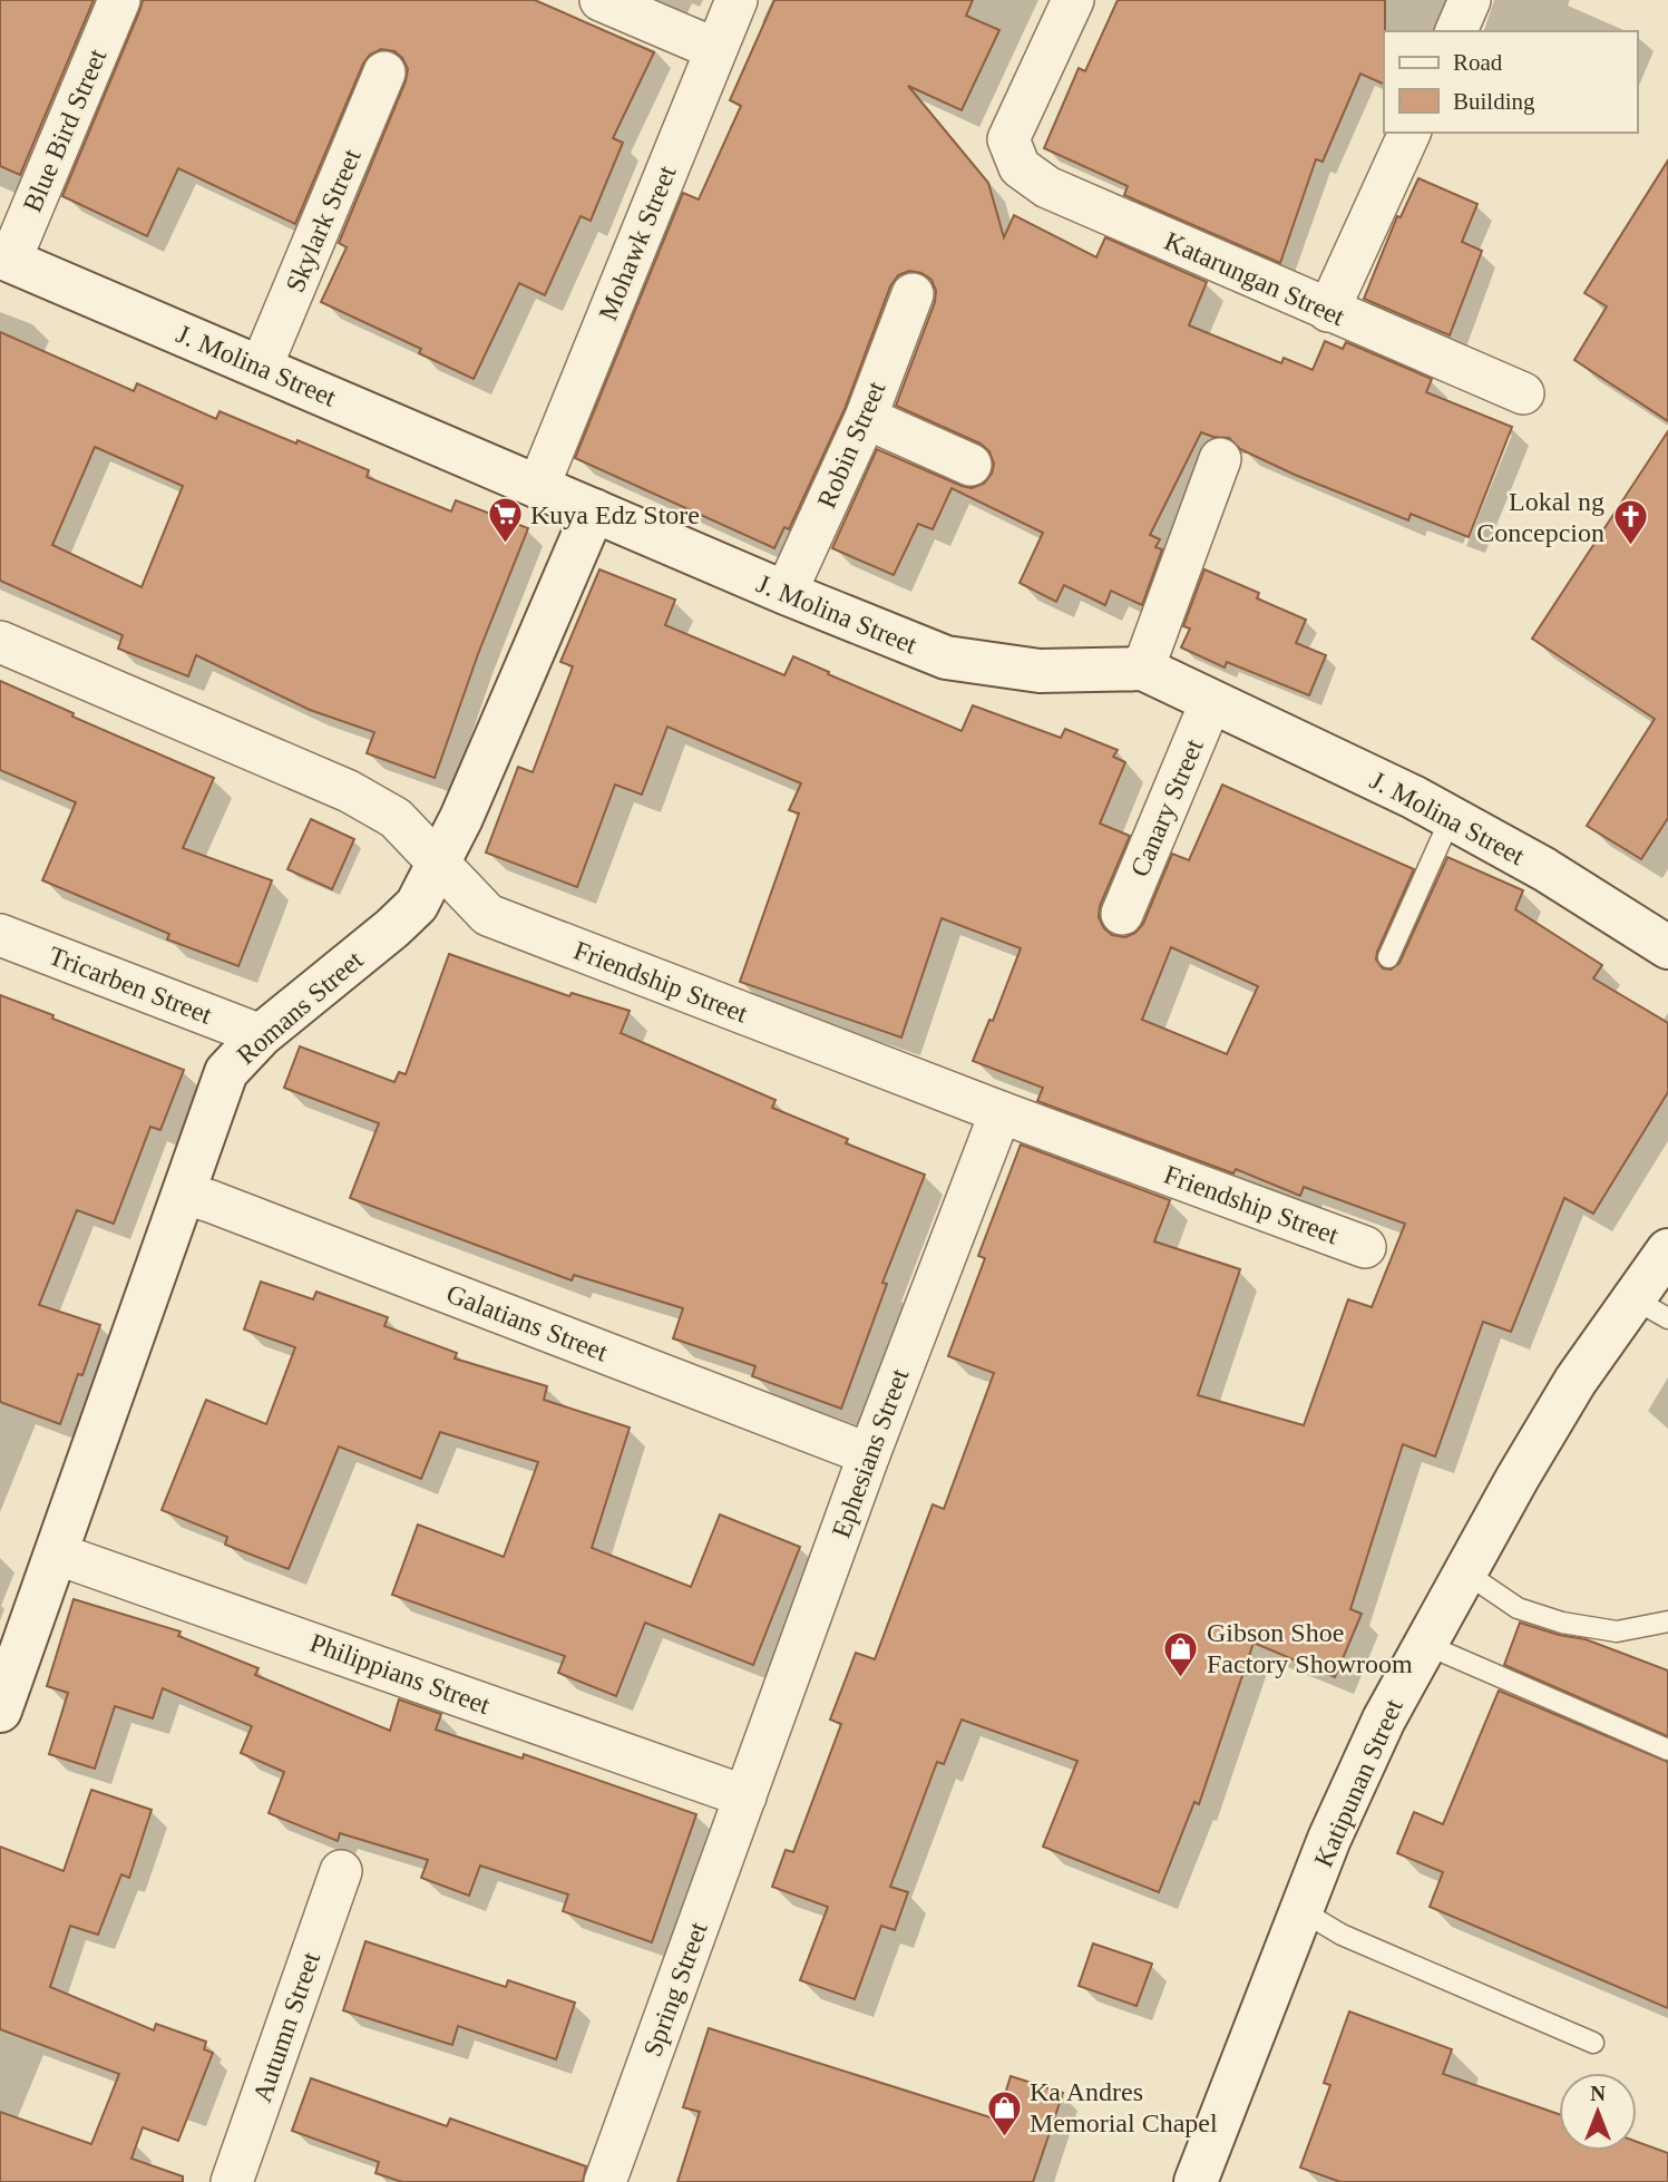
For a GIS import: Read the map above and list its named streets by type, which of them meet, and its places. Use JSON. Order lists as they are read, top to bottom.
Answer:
{
  "streets": {
    "street": [
      "Blue Bird Street",
      "Skylark Street",
      "Mohawk Street",
      "Katarungan Street",
      "J. Molina Street",
      "Robin Street",
      "Canary Street",
      "Friendship Street",
      "Tricarben Street",
      "Romans Street",
      "Galatians Street",
      "Ephesians Street",
      "Philippians Street",
      "Katipunan Street",
      "Spring Street",
      "Autumn Street"
    ]
  },
  "crossings": [
    ["Blue Bird Street", "J. Molina Street"],
    ["Skylark Street", "J. Molina Street"],
    ["Mohawk Street", "J. Molina Street"],
    ["J. Molina Street", "Robin Street"],
    ["J. Molina Street", "Canary Street"],
    ["J. Molina Street", "Romans Street"],
    ["Friendship Street", "Romans Street"],
    ["Friendship Street", "Ephesians Street"],
    ["Tricarben Street", "Romans Street"],
    ["Romans Street", "Galatians Street"],
    ["Romans Street", "Philippians Street"],
    ["Galatians Street", "Ephesians Street"],
    ["Ephesians Street", "Philippians Street"],
    ["Ephesians Street", "Spring Street"],
    ["Philippians Street", "Spring Street"]
  ],
  "places": {
    "supermarket": ["Kuya Edz Store"],
    "church": ["Lokal ng Concepcion"],
    "shop": ["Gibson Shoe Factory Showroom", "Ka Andres Memorial Chapel"]
  },
  "legend": ["Road", "Building"],
  "north": "top"
}
